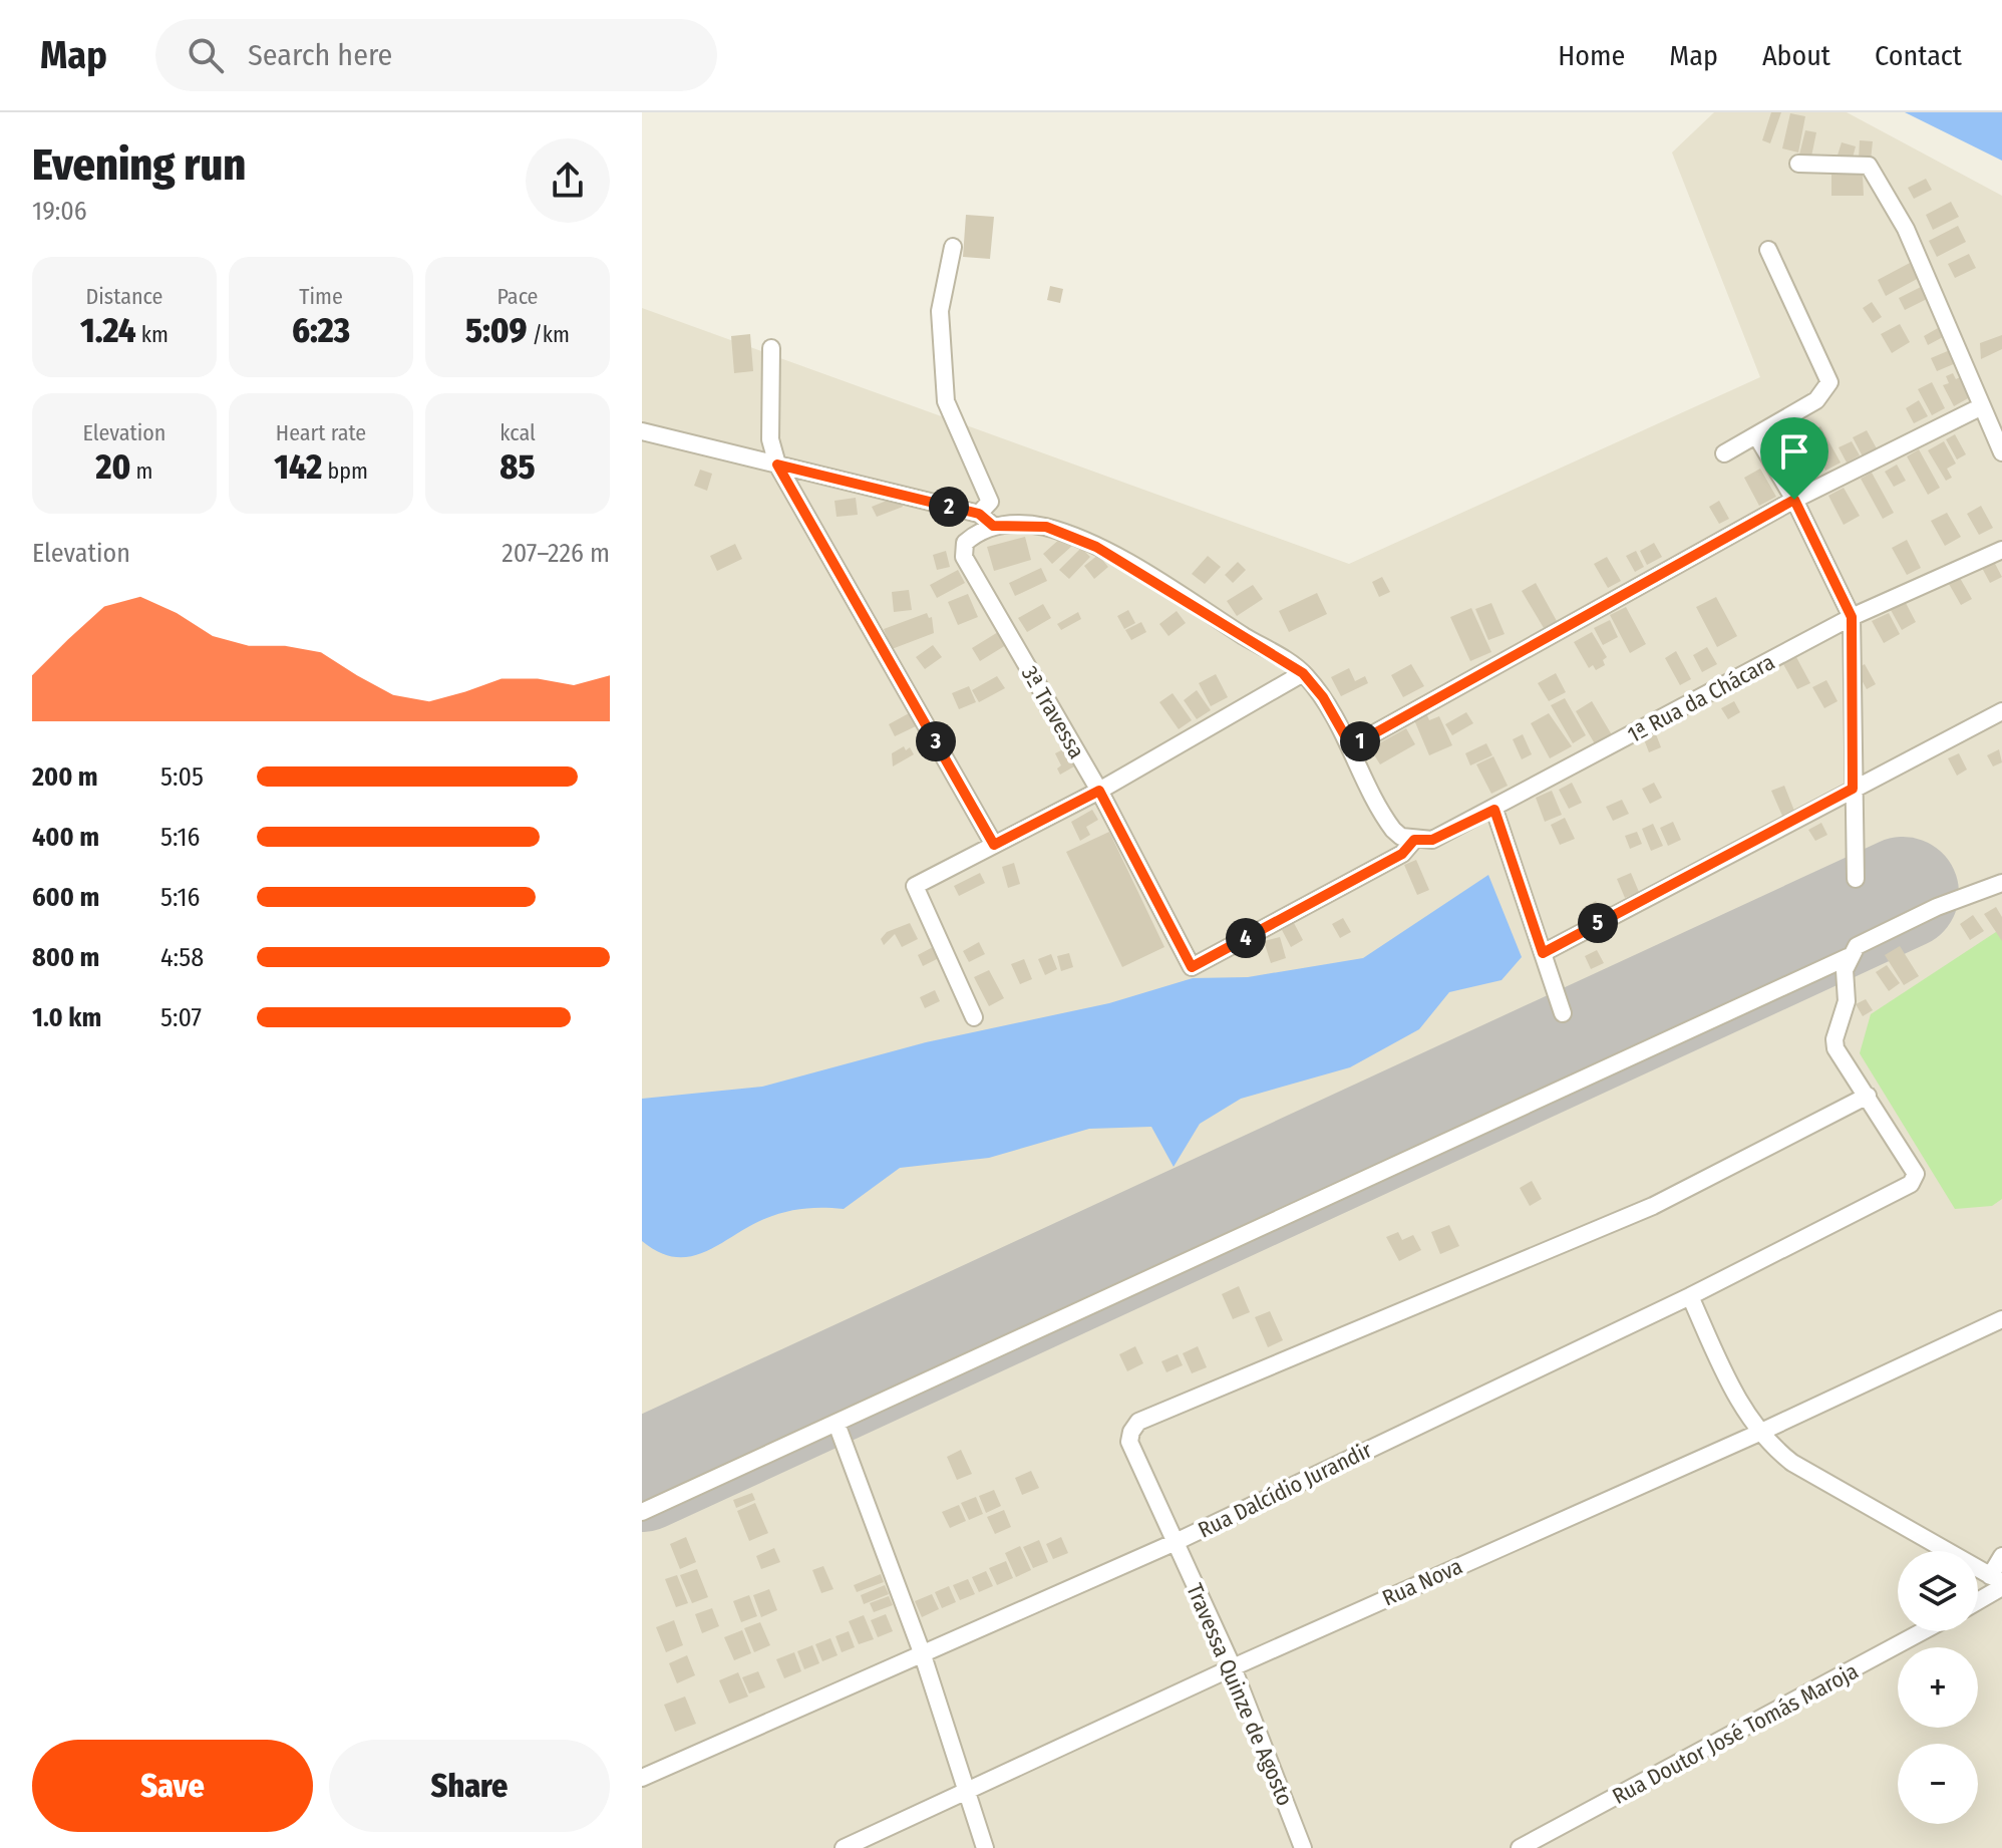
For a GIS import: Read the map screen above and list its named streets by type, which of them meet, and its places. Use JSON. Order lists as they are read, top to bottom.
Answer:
{
  "streets": {
    "street": [
      "1ª Rua da Chácara",
      "3ª Travessa",
      "Rua Dalcídio Jurandir",
      "Rua Nova",
      "Travessa Quinze de Agosto",
      "Rua Doutor José Tomás Maroja"
    ]
  },
  "crossings": [
    ["1ª Rua da Chácara", "3ª Travessa"],
    ["Rua Dalcídio Jurandir", "Travessa Quinze de Agosto"],
    ["Rua Nova", "Travessa Quinze de Agosto"]
  ],
  "page": {
    "header": "Map",
    "search": "Search here",
    "nav": [
      "Home",
      "Map",
      "About",
      "Contact"
    ],
    "heading": ["Evening run", "19:06"],
    "stats": [
      ["Distance", "1.24 km"],
      ["Time", "6:23"],
      ["Pace", "5:09 /km"],
      ["Elevation", "20 m"],
      ["Heart rate", "142 bpm"],
      ["kcal", "85"]
    ],
    "pins": [
      "2",
      "1",
      "3",
      "5",
      "4"
    ],
    "chart": ["Elevation", "207–226 m"],
    "list": [
      {
        "name": "200 m",
        "note": "5:05"
      },
      {
        "name": "400 m",
        "note": "5:16"
      },
      {
        "name": "600 m",
        "note": "5:16"
      },
      {
        "name": "800 m",
        "note": "4:58"
      },
      {
        "name": "1.0 km",
        "note": "5:07"
      }
    ],
    "map_buttons": ["+", "−"],
    "buttons": ["Save", "Share"]
  }
}
